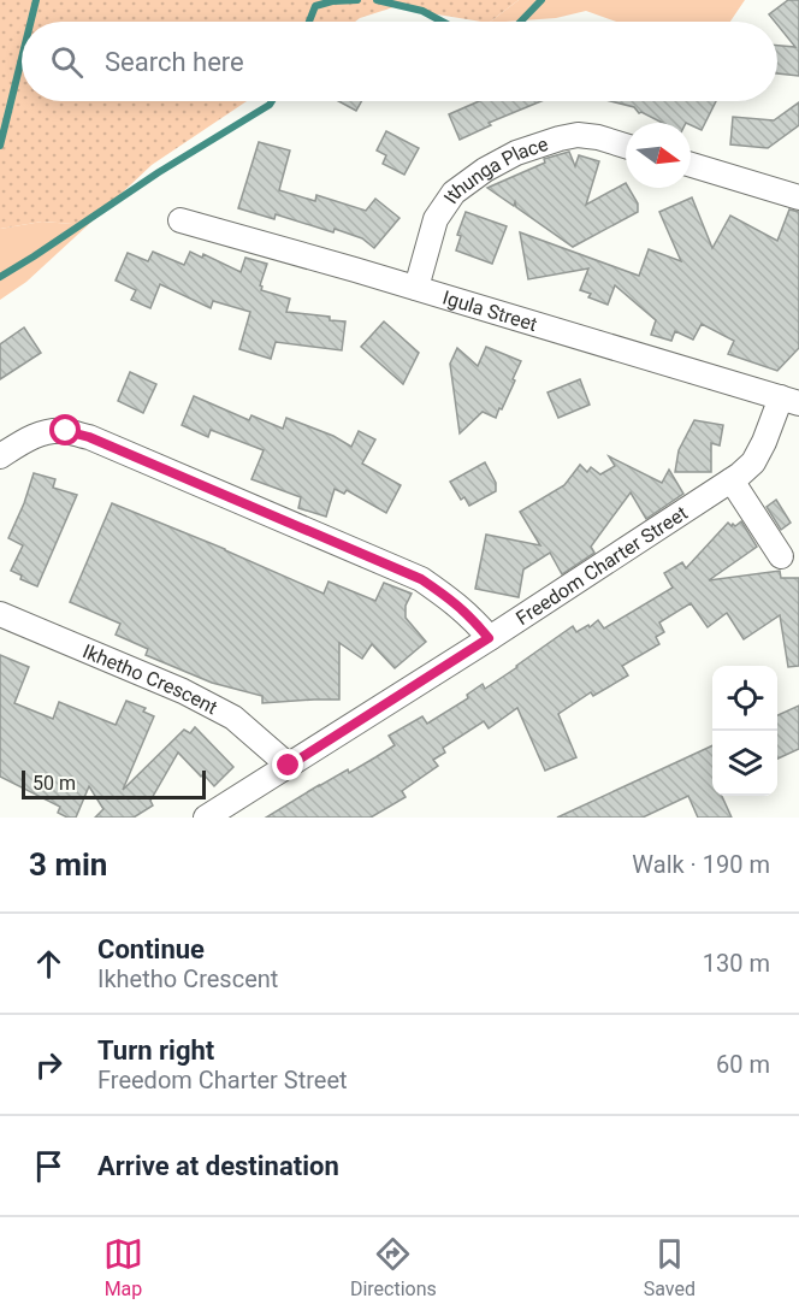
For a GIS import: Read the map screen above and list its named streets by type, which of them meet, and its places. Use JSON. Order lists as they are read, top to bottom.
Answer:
{
  "streets": {
    "street": [
      "Ithunga Place",
      "Igula Street",
      "Freedom Charter Street",
      "Ikhetho Crescent"
    ]
  },
  "crossings": [
    ["Ithunga Place", "Igula Street"],
    ["Igula Street", "Freedom Charter Street"],
    ["Freedom Charter Street", "Ikhetho Crescent"]
  ],
  "scale_bar": "50 m",
  "north": "right",
  "page": {
    "search": "Search here",
    "scale": "50 m",
    "heading": ["3 min", "Walk · 190 m"],
    "list": [
      ["Continue", "Ikhetho Crescent", "130 m"],
      ["Turn right", "Freedom Charter Street", "60 m"],
      "Arrive at destination"
    ],
    "nav": ["Map", "Directions", "Saved"]
  }
}
